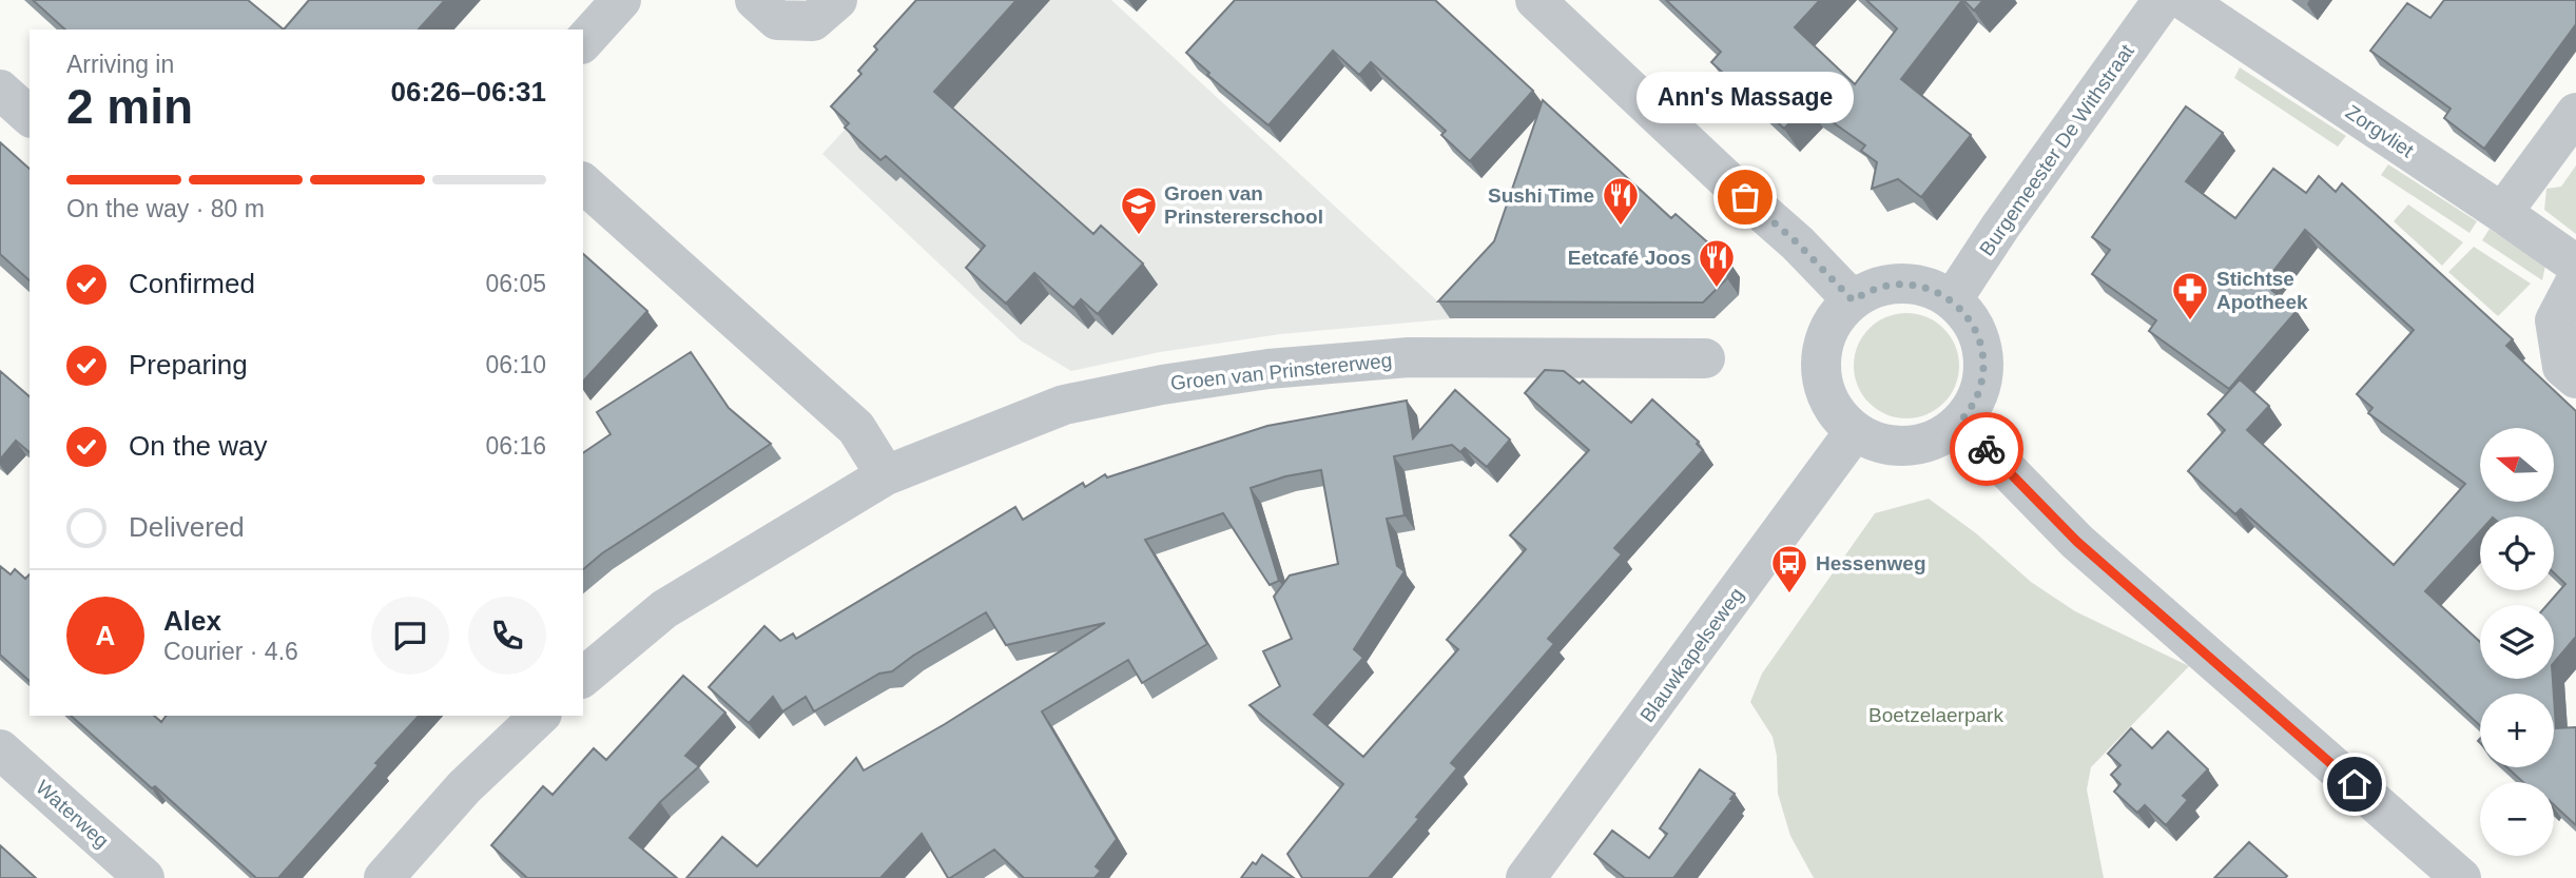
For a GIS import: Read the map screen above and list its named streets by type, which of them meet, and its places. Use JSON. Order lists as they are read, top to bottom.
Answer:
{
  "streets": {
    "street": [
      "Zorgvliet",
      "Burgemeester De Withstraat",
      "Groen van Prinstererweg",
      "Blauwkapelseweg",
      "Waterweg"
    ]
  },
  "crossings": [
    ["Burgemeester De Withstraat", "Blauwkapelseweg"]
  ],
  "parks": ["Boetzelaerpark"],
  "places": {
    "other": ["Ann's Massage"],
    "restaurant": ["Sushi Time", "Eetcafé Joos"],
    "school or university": ["Groen van Prinstererschool"],
    "pharmacy": ["Stichtse Apotheek"],
    "bus stop": ["Hessenweg"]
  },
  "north": "left",
  "page": {
    "heading": ["2 min", "Arriving in", "06:26–06:31"],
    "panel": ["Alex", "Courier · 4.6"],
    "bubble": "Ann's Massage",
    "bar": "On the way · 80 m",
    "list": [
      ["Confirmed", "06:05"],
      ["Preparing", "06:10"],
      ["On the way", "06:16"],
      "Delivered"
    ],
    "map_buttons": ["+", "−"],
    "round": "A"
  }
}
